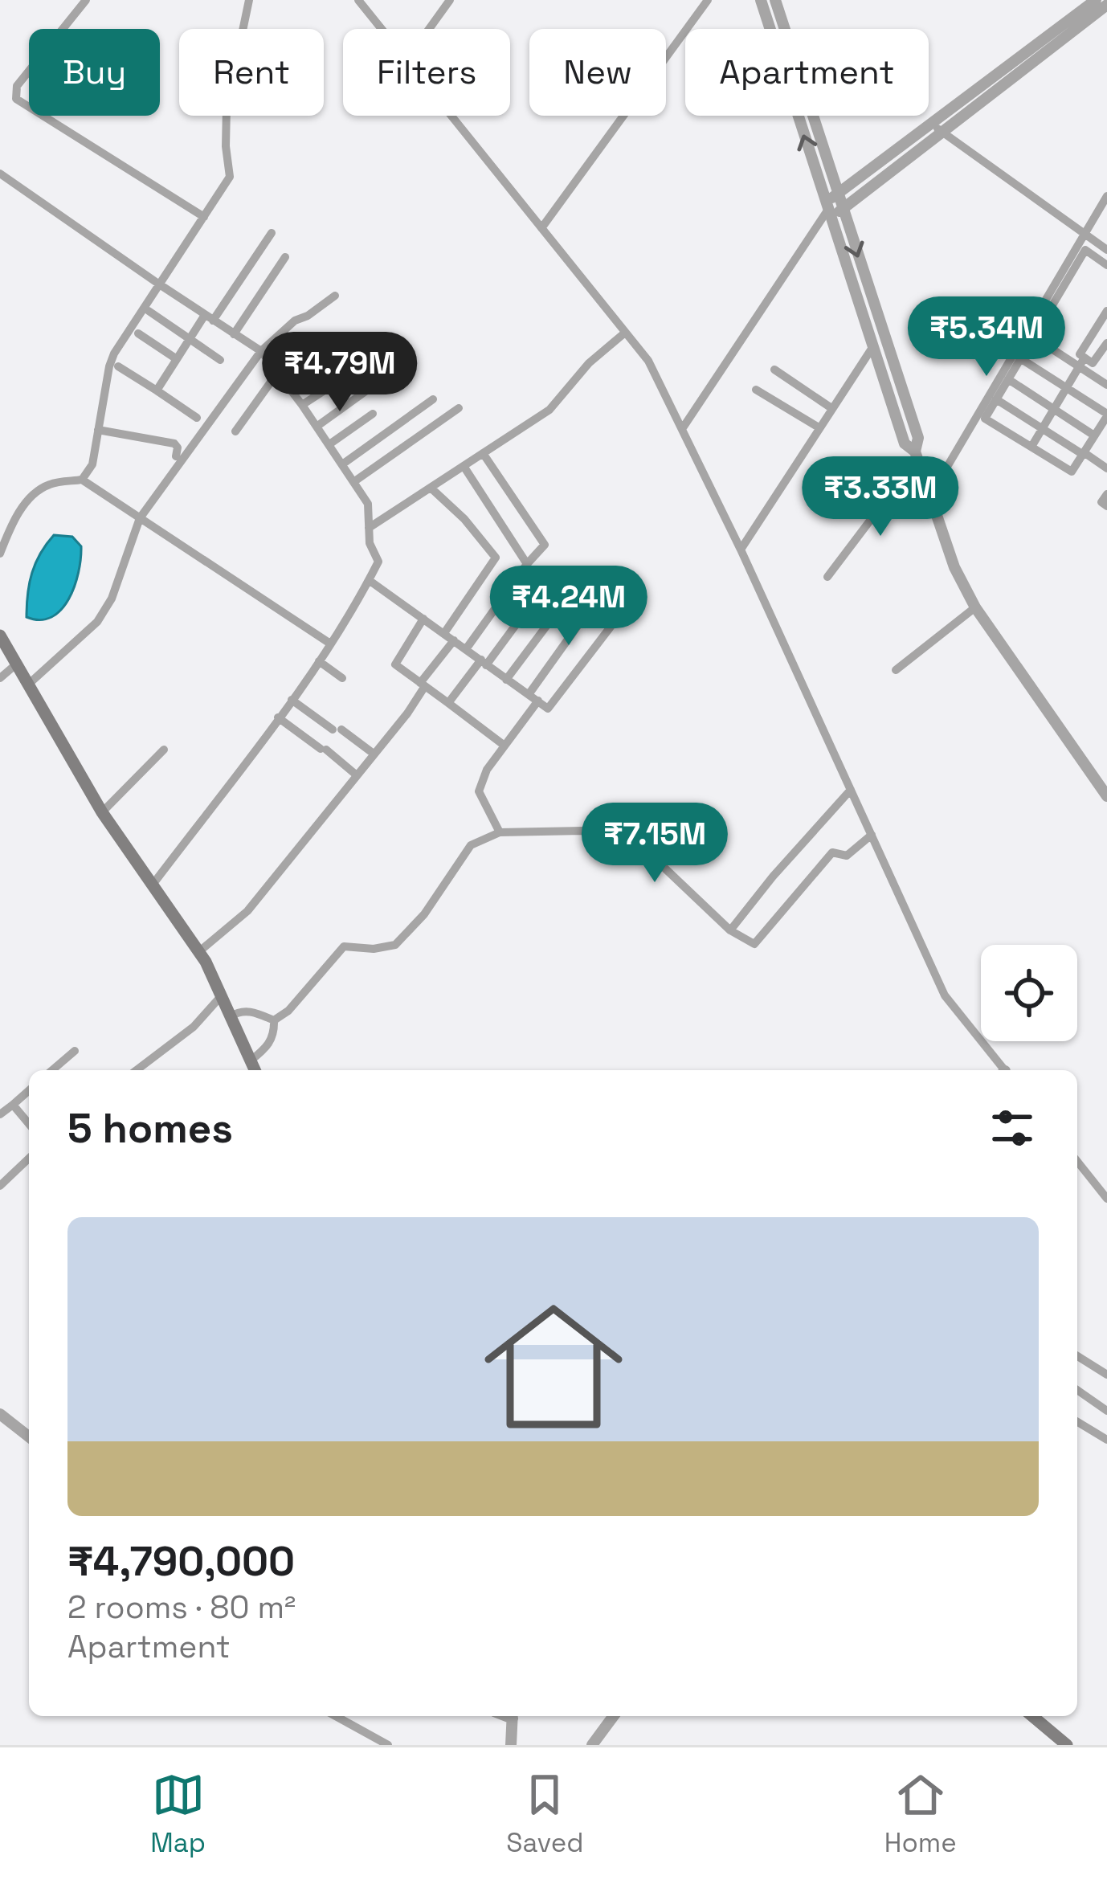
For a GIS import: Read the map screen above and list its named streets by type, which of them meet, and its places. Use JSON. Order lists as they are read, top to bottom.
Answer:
{
  "page": {
    "chip": [
      "Buy",
      "Rent",
      "Filters",
      "New",
      "Apartment"
    ],
    "price": [
      "₹5.34M",
      "₹4.79M",
      "₹3.33M",
      "₹4.24M",
      "₹7.15M"
    ],
    "heading": "5 homes",
    "list": [
      {
        "name": "₹4,790,000",
        "note": "2 rooms · 80 m² · Apartment"
      }
    ],
    "tabs": ["Map", "Saved", "Home"]
  }
}
